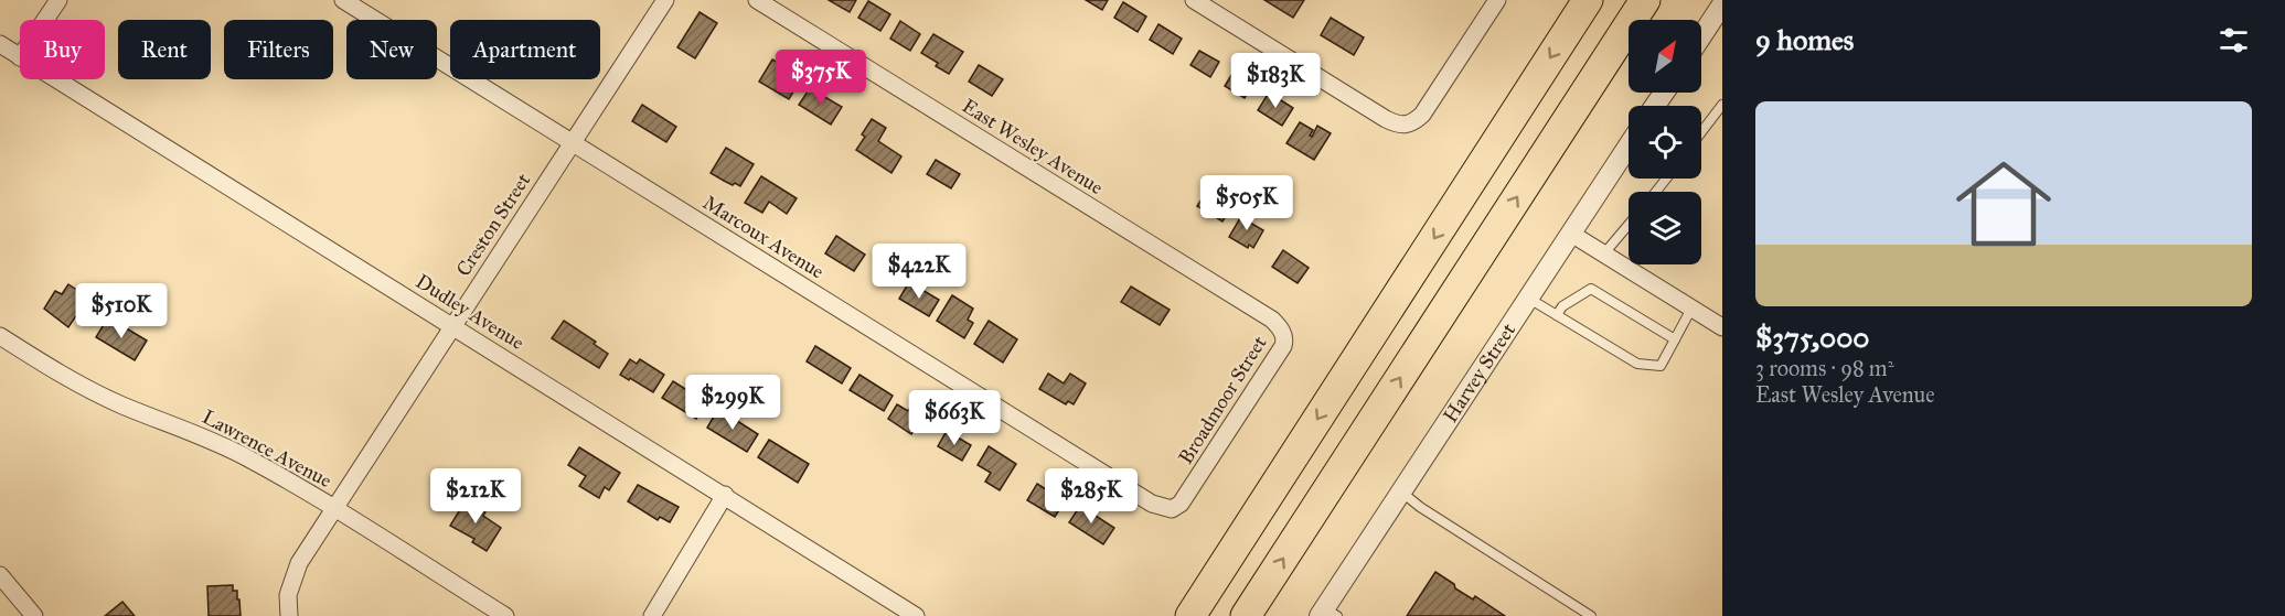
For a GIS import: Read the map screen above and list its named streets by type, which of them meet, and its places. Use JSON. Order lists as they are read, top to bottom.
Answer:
{
  "streets": {
    "street": [
      "East Wesley Avenue",
      "Creston Street",
      "Marcoux Avenue",
      "Dudley Avenue",
      "Harvey Street",
      "Broadmoor Street",
      "Lawrence Avenue"
    ]
  },
  "crossings": [
    ["East Wesley Avenue", "Broadmoor Street"],
    ["Creston Street", "Marcoux Avenue"],
    ["Creston Street", "Dudley Avenue"],
    ["Creston Street", "Lawrence Avenue"],
    ["Marcoux Avenue", "Broadmoor Street"]
  ],
  "north": "top right",
  "page": {
    "heading": "9 homes",
    "chip": [
      "Buy",
      "Rent",
      "Filters",
      "New",
      "Apartment"
    ],
    "price": [
      "$375K",
      "$183K",
      "$505K",
      "$422K",
      "$510K",
      "$299K",
      "$663K",
      "$212K",
      "$285K"
    ],
    "list": [
      {
        "name": "$375,000",
        "note": "3 rooms · 98 m² · East Wesley Avenue"
      }
    ]
  }
}
